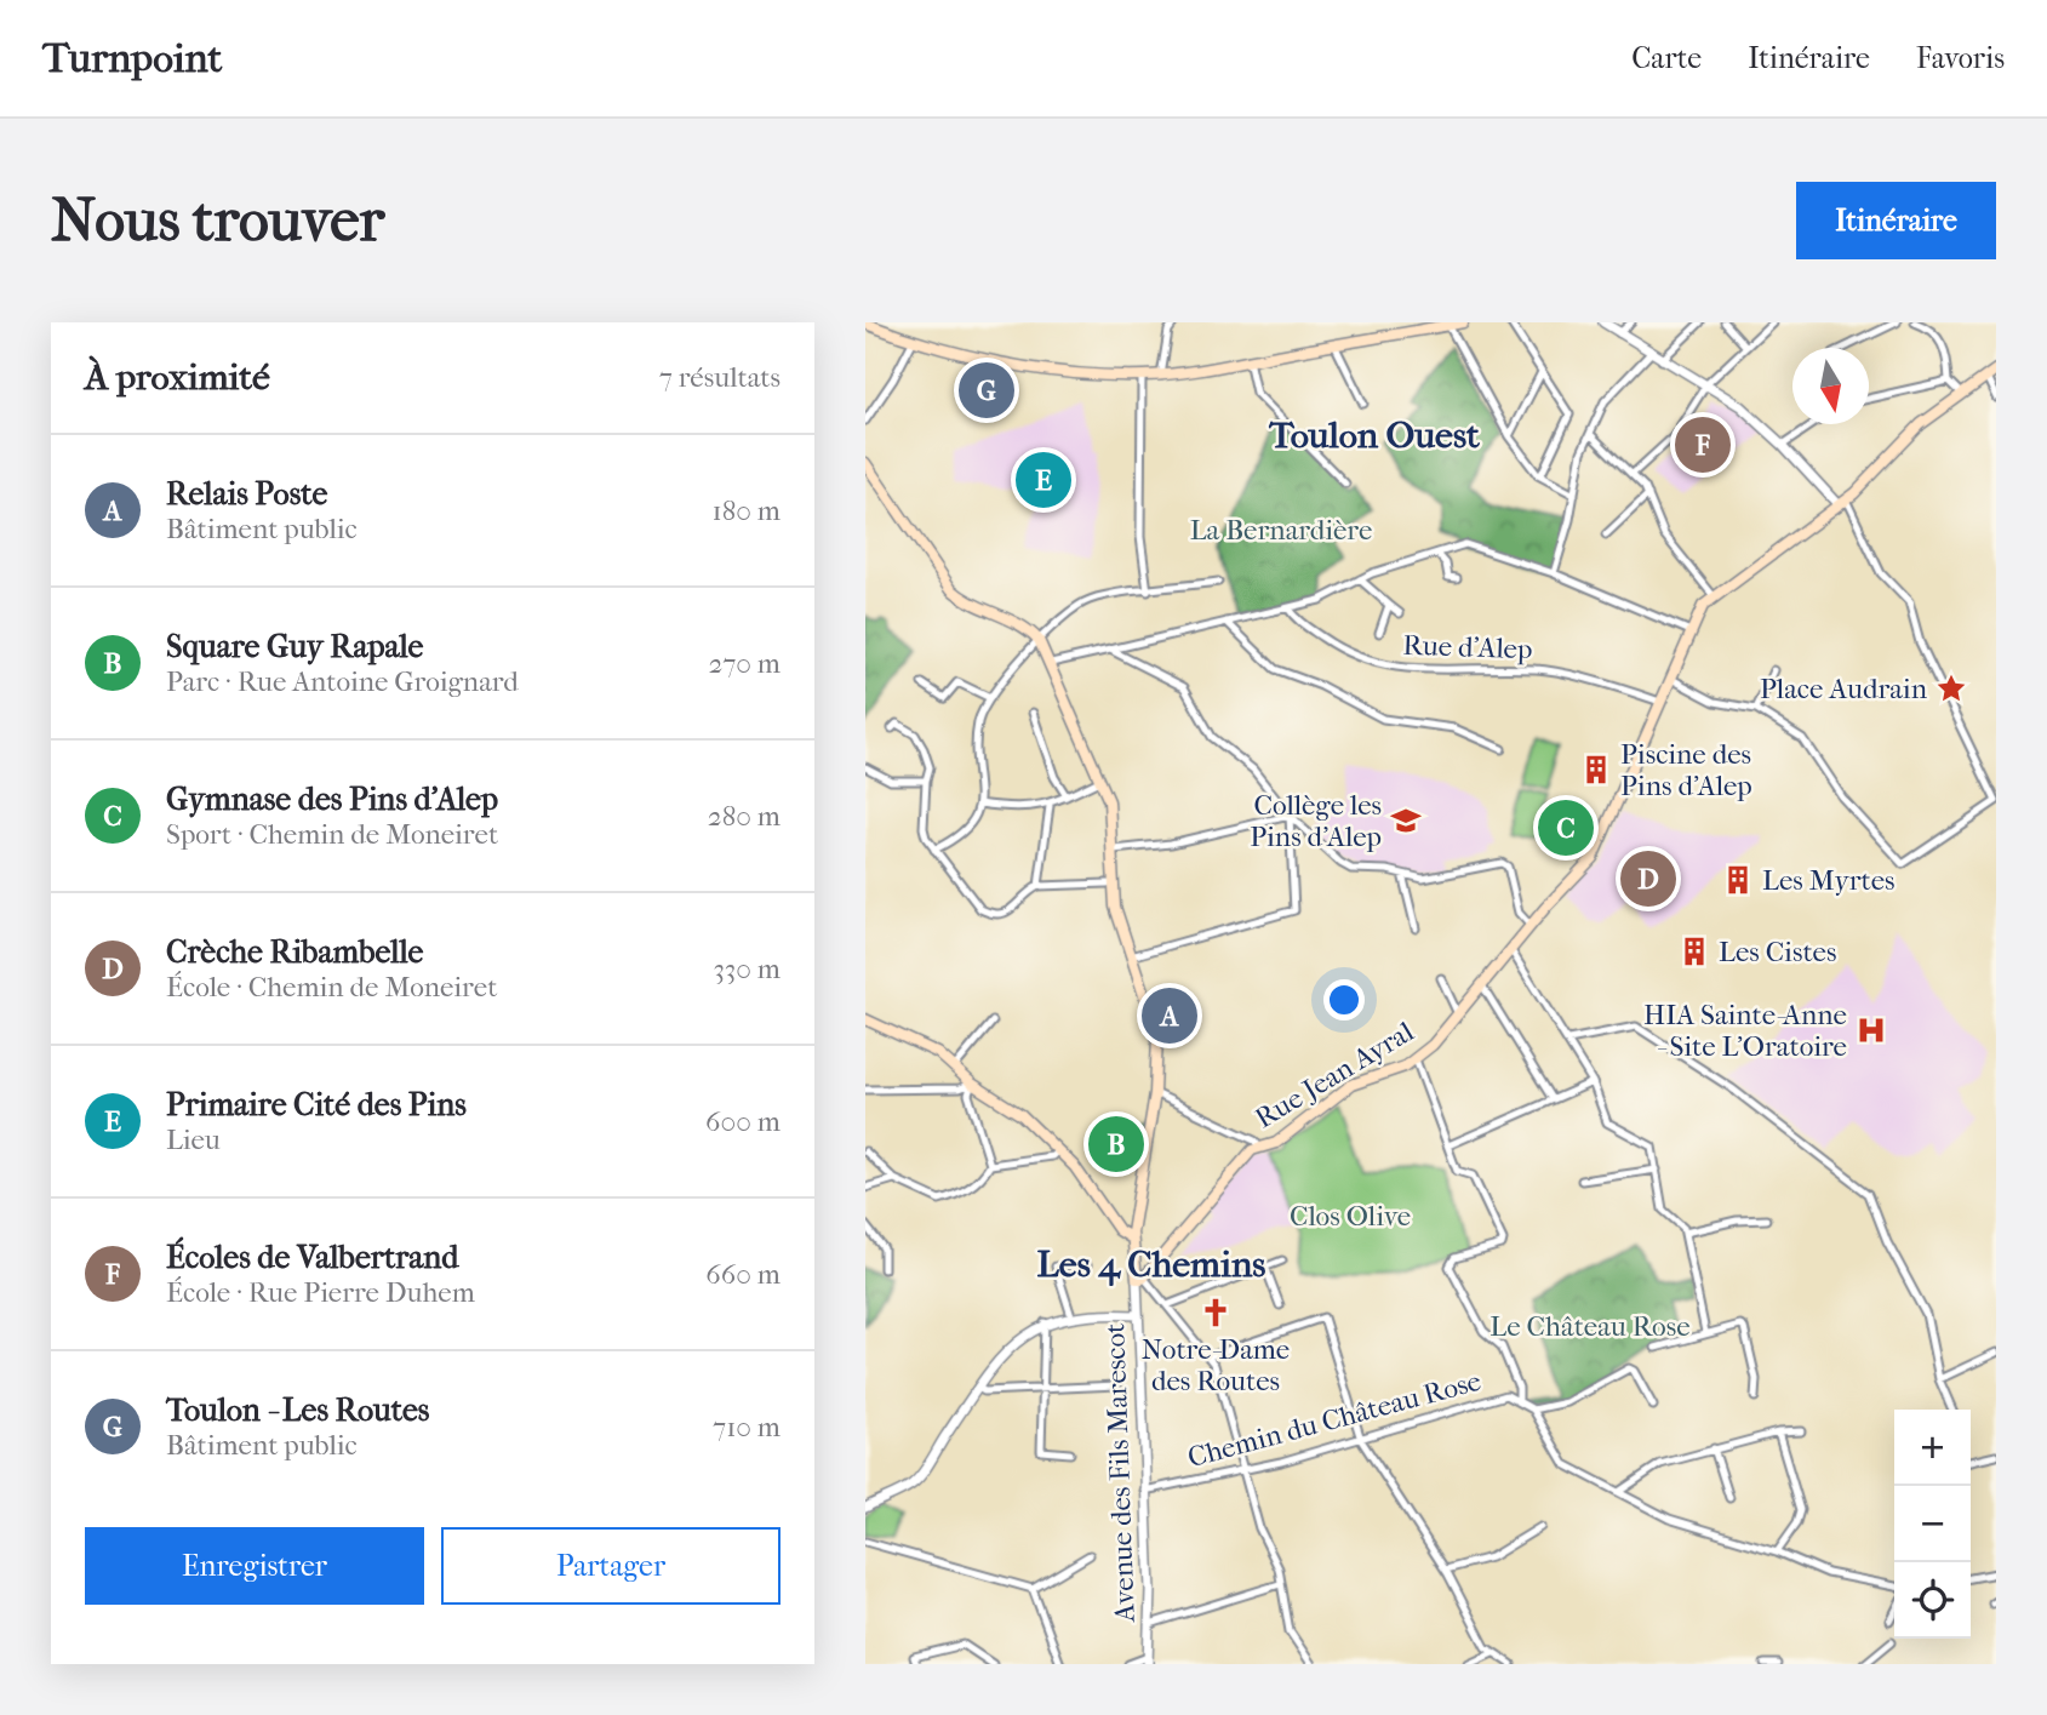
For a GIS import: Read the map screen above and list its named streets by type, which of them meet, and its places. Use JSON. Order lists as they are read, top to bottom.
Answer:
{
  "streets": {
    "main road": ["Rue Jean Ayral"],
    "street": ["Rue d'Alep", "Chemin du Château Rose", "Avenue des Fils Marescot"]
  },
  "crossings": [
    ["Rue d'Alep", "Rue Jean Ayral"],
    ["Rue Jean Ayral", "Avenue des Fils Marescot"],
    ["Chemin du Château Rose", "Avenue des Fils Marescot"]
  ],
  "districts": ["Toulon Ouest", "Les 4 Chemins"],
  "parks": ["La Bernardière", "Clos Olive", "Le Château Rose"],
  "places": {
    "place": ["Place Audrain"],
    "building": ["Piscine des Pins d'Alep", "Les Myrtes", "Les Cistes"],
    "school or university": ["Collège les Pins d'Alep"],
    "hospital": ["HIA Sainte-Anne - Site L'Oratoire"],
    "church": ["Notre-Dame des Routes"]
  },
  "north": "bottom",
  "page": {
    "header": "Turnpoint",
    "nav": ["Carte", "Itinéraire", "Favoris"],
    "buttons": [
      "Itinéraire",
      ["Enregistrer", "Partager"]
    ],
    "title": "Nous trouver",
    "heading": ["À proximité", "7 résultats"],
    "pins": [
      "G",
      "F",
      "E",
      "C",
      "D",
      "A",
      "B"
    ],
    "list": [
      {
        "mark": "A",
        "name": "Relais Poste",
        "note": "Bâtiment public",
        "value": "180 m"
      },
      {
        "mark": "B",
        "name": "Square Guy Rapale",
        "note": "Parc · Rue Antoine Groignard",
        "value": "270 m"
      },
      {
        "mark": "C",
        "name": "Gymnase des Pins d'Alep",
        "note": "Sport · Chemin de Moneiret",
        "value": "280 m"
      },
      {
        "mark": "D",
        "name": "Crèche Ribambelle",
        "note": "École · Chemin de Moneiret",
        "value": "330 m"
      },
      {
        "mark": "E",
        "name": "Primaire Cité des Pins",
        "note": "Lieu",
        "value": "600 m"
      },
      {
        "mark": "F",
        "name": "Écoles de Valbertrand",
        "note": "École · Rue Pierre Duhem",
        "value": "660 m"
      },
      {
        "mark": "G",
        "name": "Toulon - Les Routes",
        "note": "Bâtiment public",
        "value": "710 m"
      }
    ],
    "map_buttons": ["+", "−"]
  }
}
